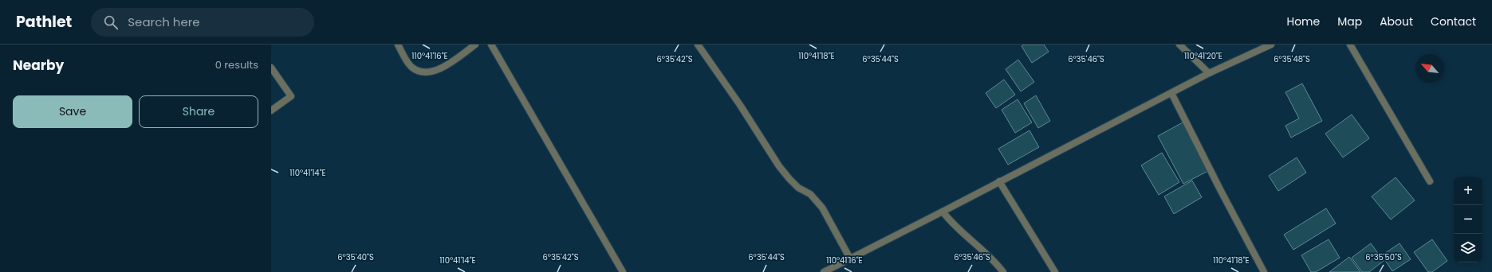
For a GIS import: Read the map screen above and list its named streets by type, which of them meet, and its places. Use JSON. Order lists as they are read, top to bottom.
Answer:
{
  "north": "top left",
  "page": {
    "header": "Pathlet",
    "search": "Search here",
    "nav": [
      "Home",
      "Map",
      "About",
      "Contact"
    ],
    "heading": ["Nearby", "0 results"],
    "buttons": ["Save", "Share"],
    "map_buttons": ["+", "−"]
  },
  "coordinates": [
    "110°41'16\"E",
    "110°41'18\"E",
    "110°41'20\"E",
    "6°35'44\"S",
    "6°35'46\"S",
    "6°35'48\"S",
    "6°35'42\"S",
    "110°41'14\"E",
    "6°35'40\"S",
    "6°35'50\"S"
  ]
}
